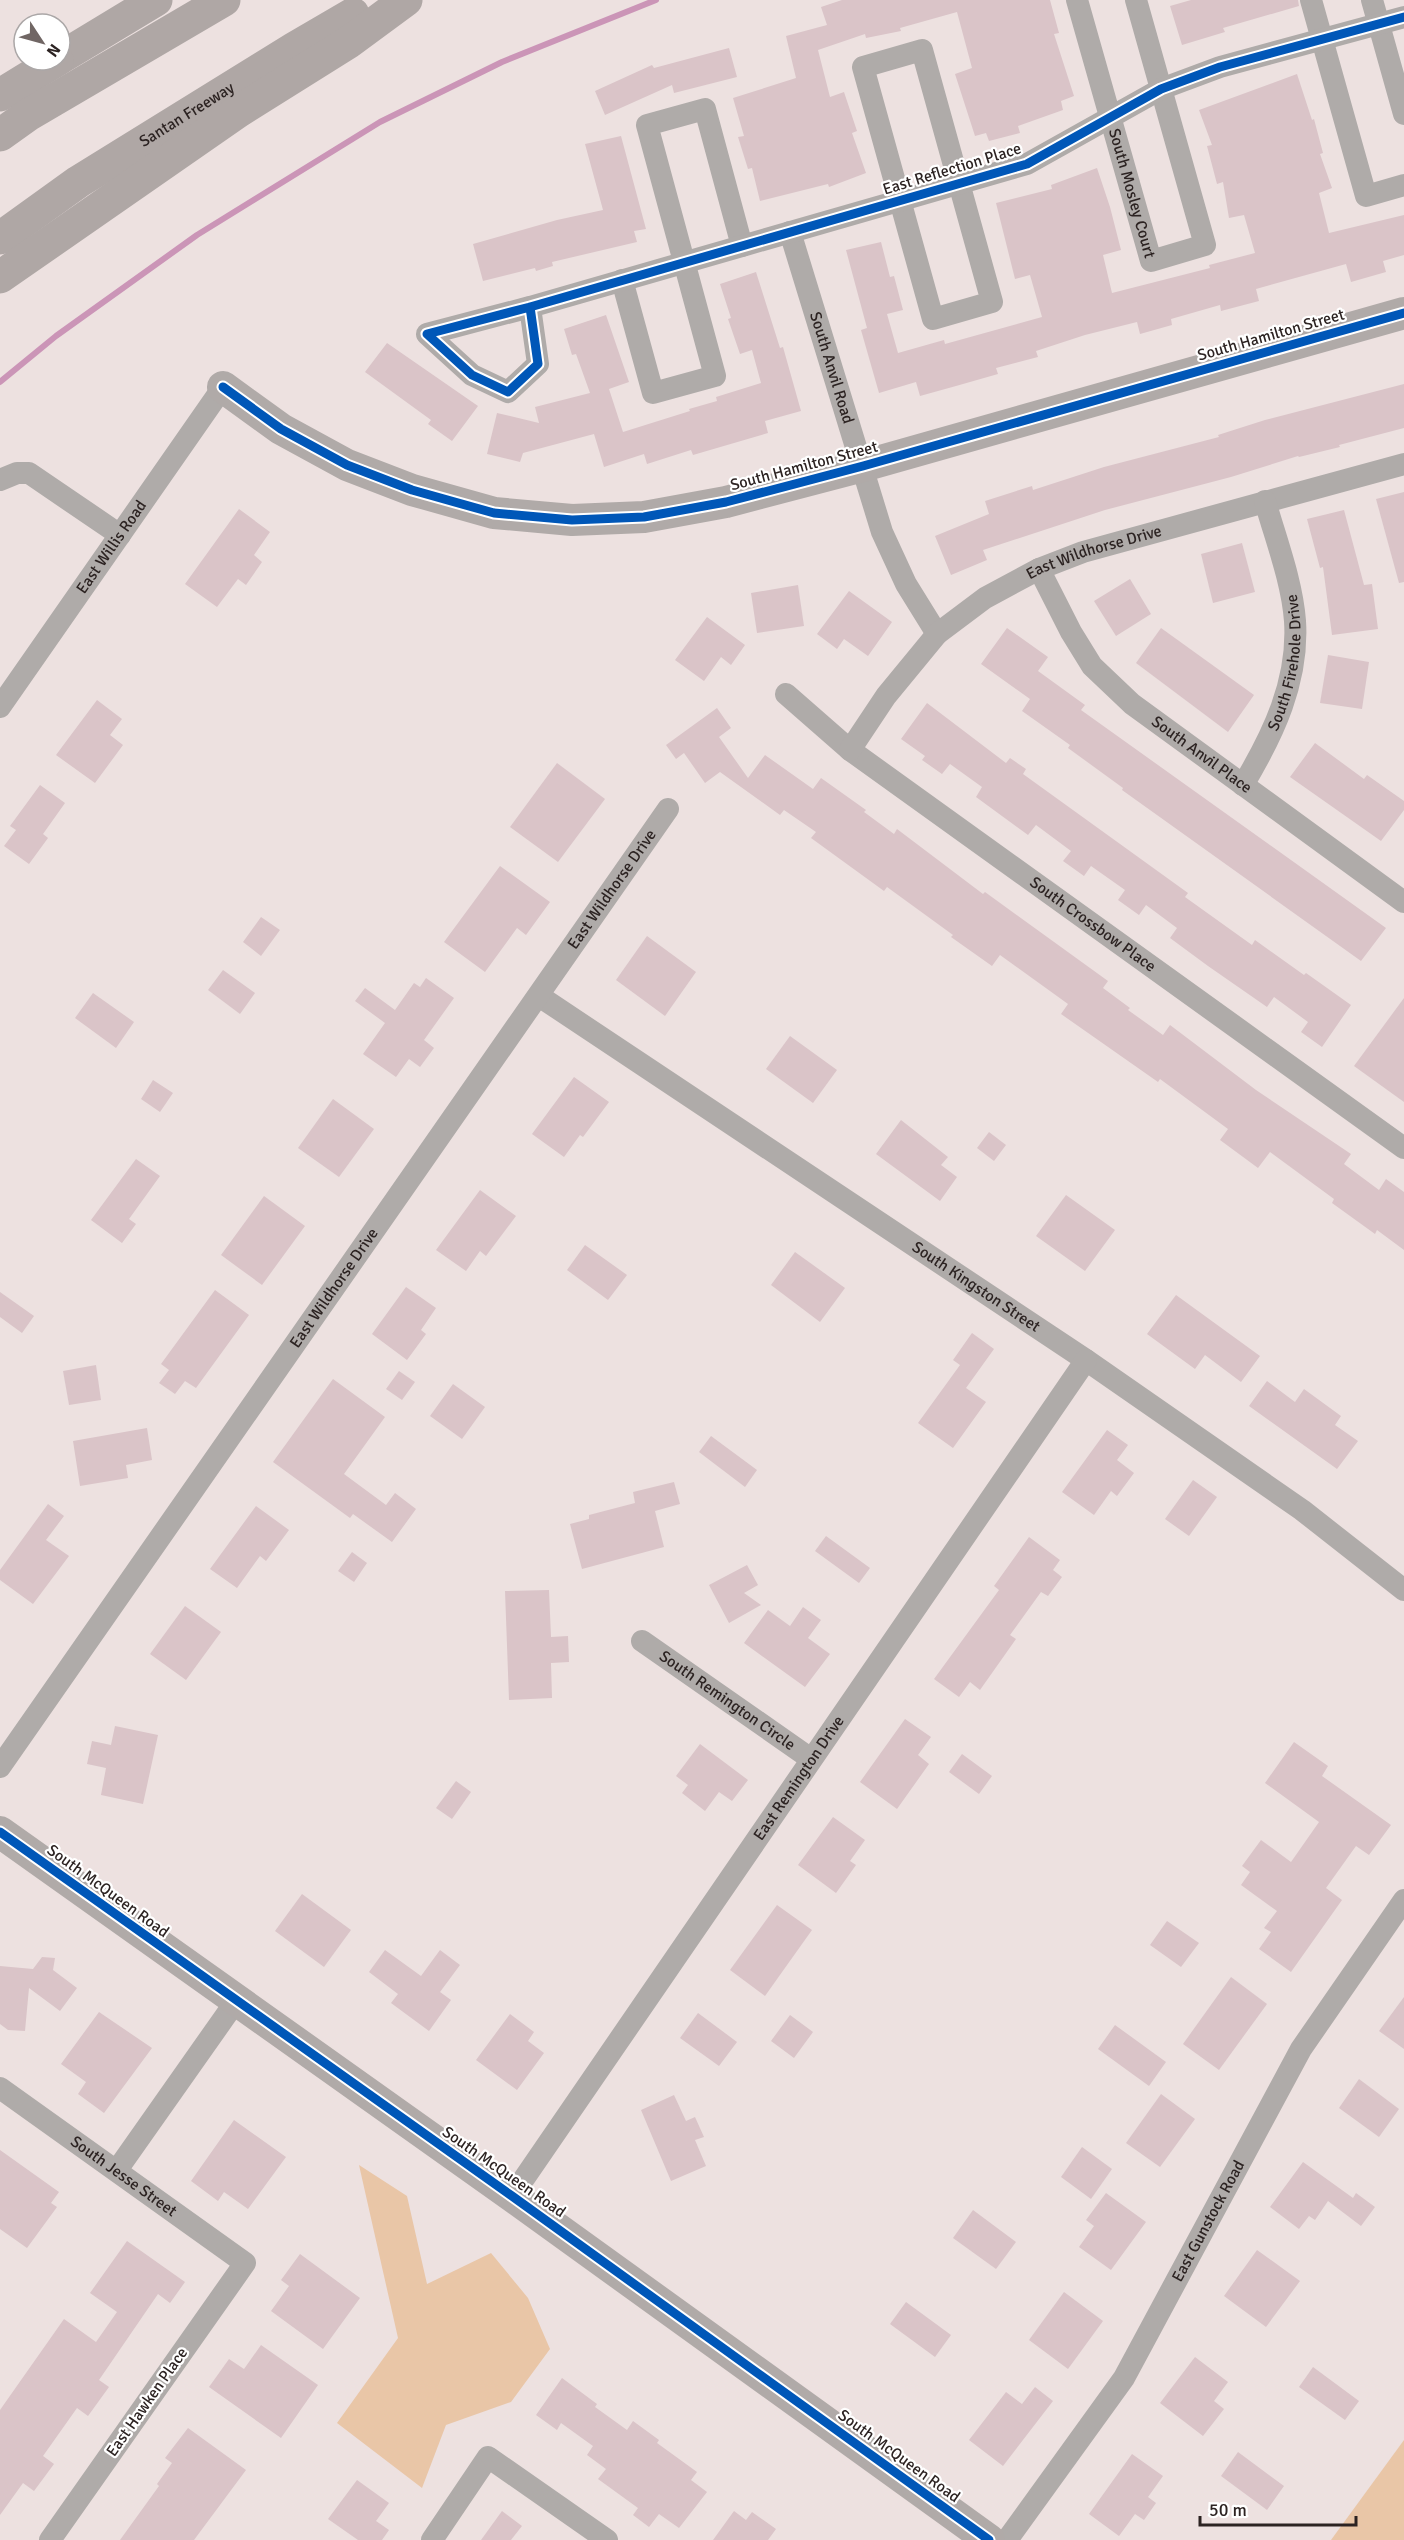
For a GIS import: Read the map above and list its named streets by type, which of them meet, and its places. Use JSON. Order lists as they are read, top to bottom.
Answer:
{
  "streets": {
    "highway": ["Santan Freeway"],
    "street": [
      "East Reflection Place",
      "South Mosley Court",
      "South Hamilton Street",
      "South Anvil Road",
      "East Willis Road",
      "East Wildhorse Drive",
      "South Firehole Drive",
      "South Anvil Place",
      "South Crossbow Place",
      "South Kingston Street",
      "South Remington Circle",
      "East Remington Drive",
      "South McQueen Road",
      "South Jesse Street",
      "East Gunstock Road",
      "East Hawken Place"
    ]
  },
  "crossings": [
    ["East Reflection Place", "South Mosley Court"],
    ["East Reflection Place", "South Anvil Road"],
    ["South Hamilton Street", "South Anvil Road"],
    ["South Hamilton Street", "East Willis Road"],
    ["South Anvil Road", "East Wildhorse Drive"],
    ["East Wildhorse Drive", "South Firehole Drive"],
    ["East Wildhorse Drive", "South Anvil Place"],
    ["East Wildhorse Drive", "South Crossbow Place"],
    ["East Wildhorse Drive", "South Kingston Street"],
    ["South Firehole Drive", "South Anvil Place"],
    ["South Kingston Street", "East Remington Drive"],
    ["South Remington Circle", "East Remington Drive"],
    ["East Remington Drive", "South McQueen Road"],
    ["South Jesse Street", "East Hawken Place"]
  ],
  "scale_bar": "50 m",
  "north": "bottom right"
}
